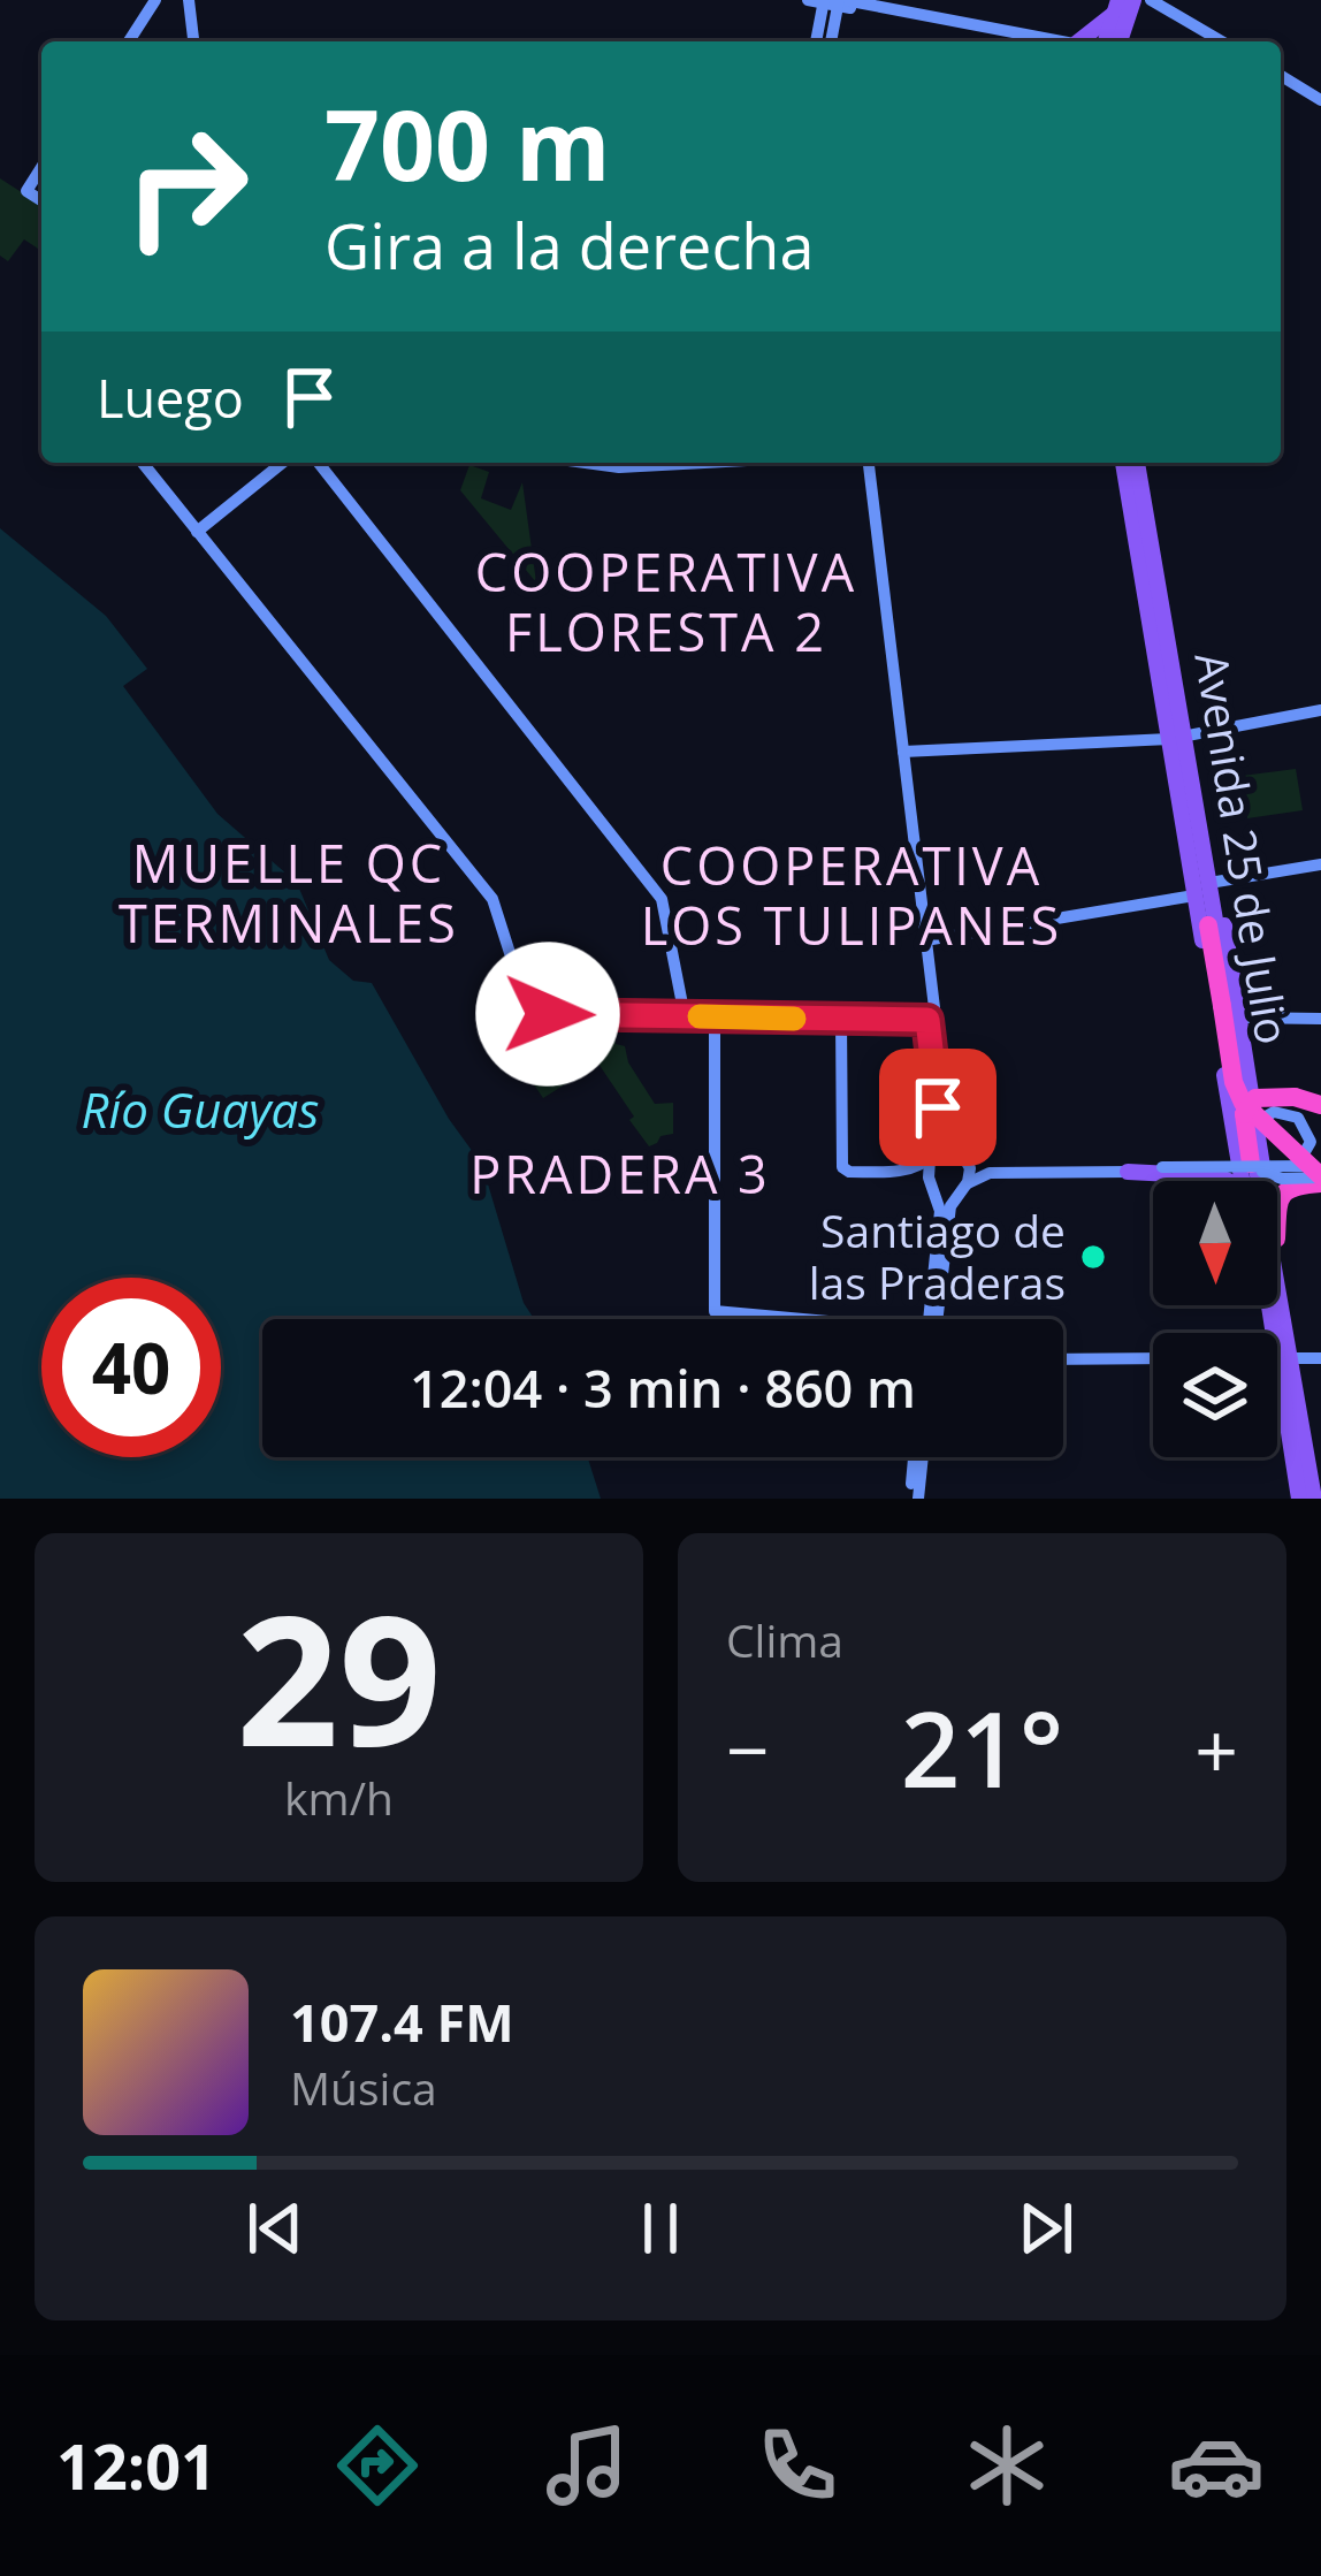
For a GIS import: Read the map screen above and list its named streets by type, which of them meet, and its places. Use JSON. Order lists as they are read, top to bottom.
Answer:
{
  "streets": {
    "main road": ["Avenida 25 de Julio"]
  },
  "districts": [
    "COOPERATIVA FLORESTA 2",
    "MUELLE QC TERMINALES",
    "COOPERATIVA LOS TULIPANES",
    "PRADERA 3"
  ],
  "water": ["Río Guayas"],
  "places": ["Santiago de las Praderas"],
  "north": "bottom",
  "page": {
    "turn": ["700 m", "Gira a la derecha"],
    "then": "Luego",
    "limit": "40",
    "trip": "12:04 · 3 min · 860 m",
    "tile": [
      ["29", "km/h"],
      "Clima"
    ],
    "heat": ["−", "21°", "+"],
    "song": ["107.4 FM", "Música"],
    "tabs": "12:01"
  }
}
